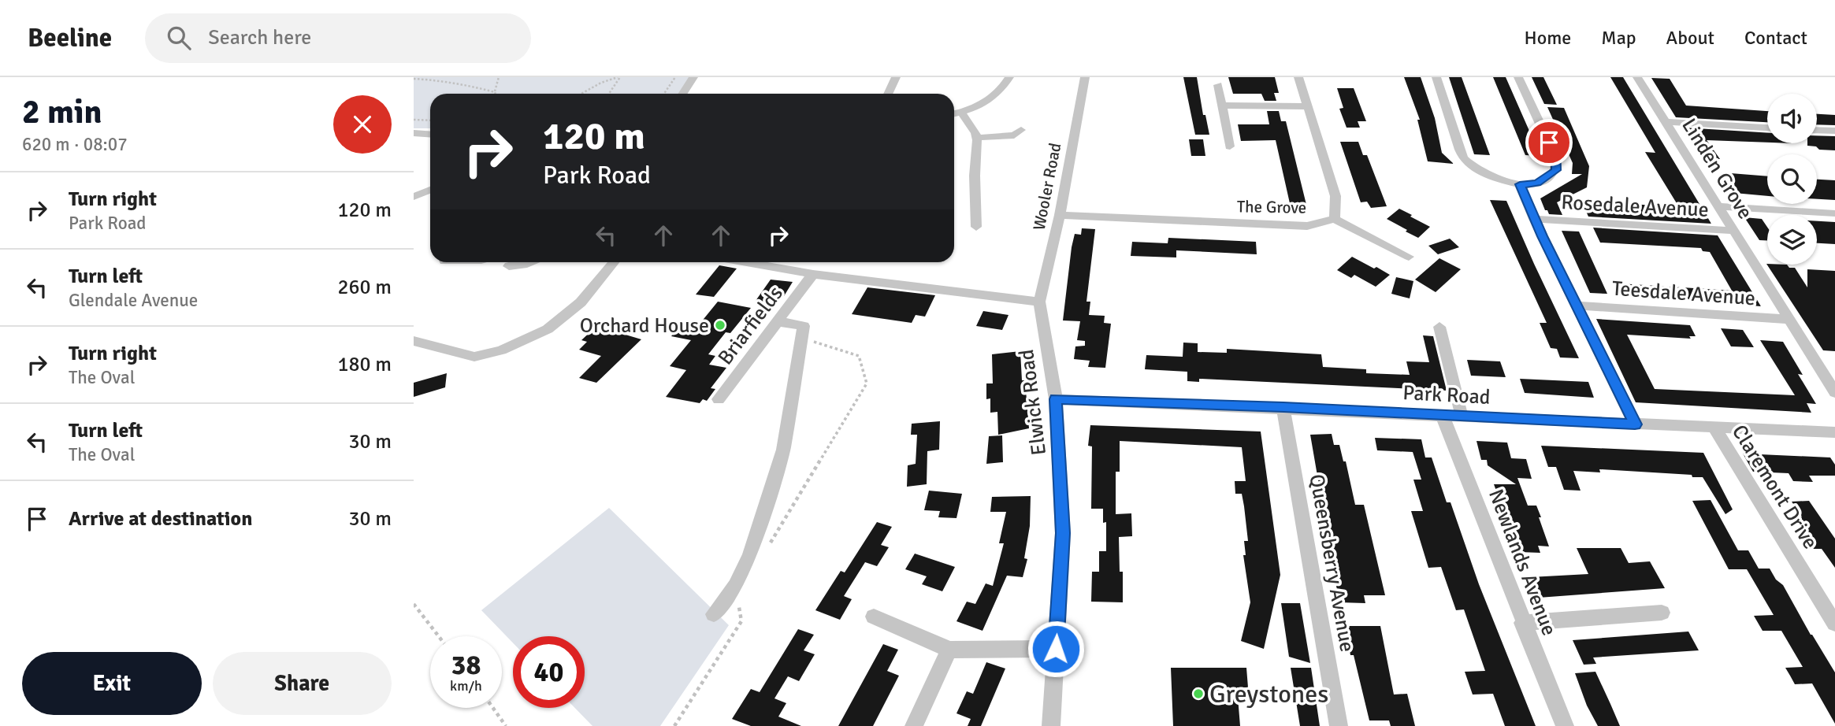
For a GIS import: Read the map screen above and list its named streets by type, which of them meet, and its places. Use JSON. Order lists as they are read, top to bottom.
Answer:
{
  "streets": {
    "street": [
      "Linden Grove",
      "Wooler Road",
      "Rosedale Avenue",
      "The Grove",
      "Teesdale Avenue",
      "Briarfields",
      "Park Road",
      "Elwick Road",
      "Claremont Drive",
      "Newlands Avenue",
      "Queensberry Avenue"
    ]
  },
  "crossings": [
    ["Linden Grove", "Rosedale Avenue"],
    ["Linden Grove", "Teesdale Avenue"],
    ["Wooler Road", "The Grove"],
    ["Wooler Road", "Elwick Road"],
    ["Park Road", "Elwick Road"],
    ["Park Road", "Claremont Drive"],
    ["Park Road", "Newlands Avenue"],
    ["Park Road", "Queensberry Avenue"]
  ],
  "places": ["Orchard House", "Greystones"],
  "page": {
    "header": "Beeline",
    "search": "Search here",
    "nav": [
      "Home",
      "Map",
      "About",
      "Contact"
    ],
    "heading": ["2 min", "620 m · 08:07"],
    "turn": ["120 m", "Park Road"],
    "list": [
      {
        "name": "Turn right",
        "note": "Park Road",
        "value": "120 m"
      },
      {
        "name": "Turn left",
        "note": "Glendale Avenue",
        "value": "260 m"
      },
      {
        "name": "Turn right",
        "note": "The Oval",
        "value": "180 m"
      },
      {
        "name": "Turn left",
        "note": "The Oval",
        "value": "30 m"
      },
      {
        "name": "Arrive at destination",
        "value": "30 m"
      }
    ],
    "speed": "38 km/h",
    "limit": "40",
    "buttons": ["Exit", "Share"]
  }
}
